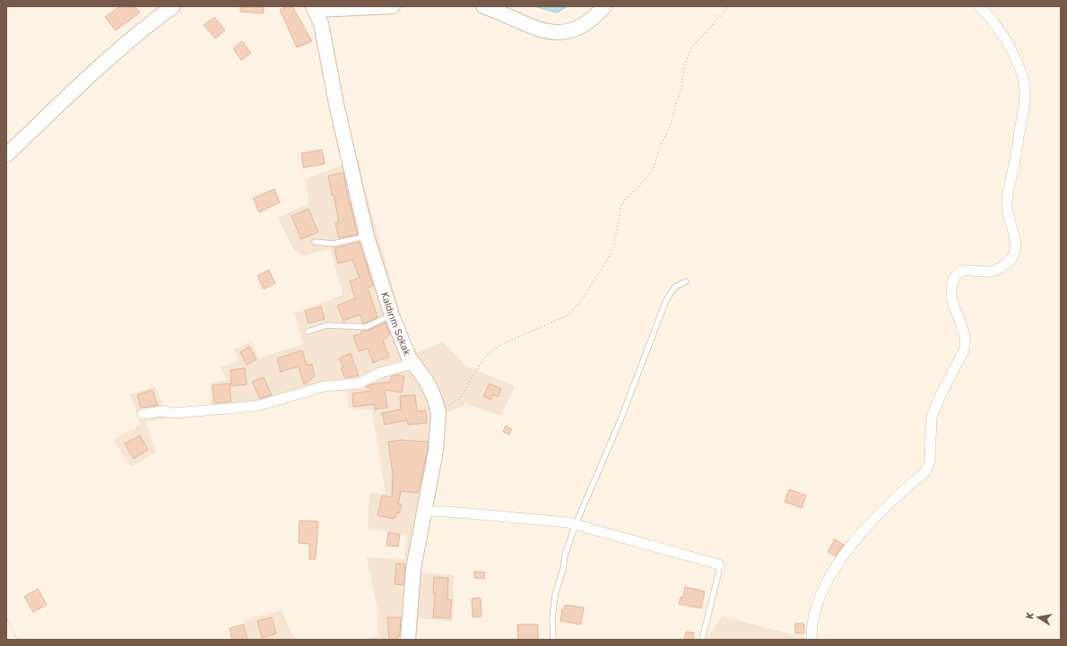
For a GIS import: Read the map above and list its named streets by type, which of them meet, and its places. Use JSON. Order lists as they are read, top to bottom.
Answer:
{
  "streets": {
    "street": ["Kaldırım Sokak"]
  },
  "north": "left"
}
